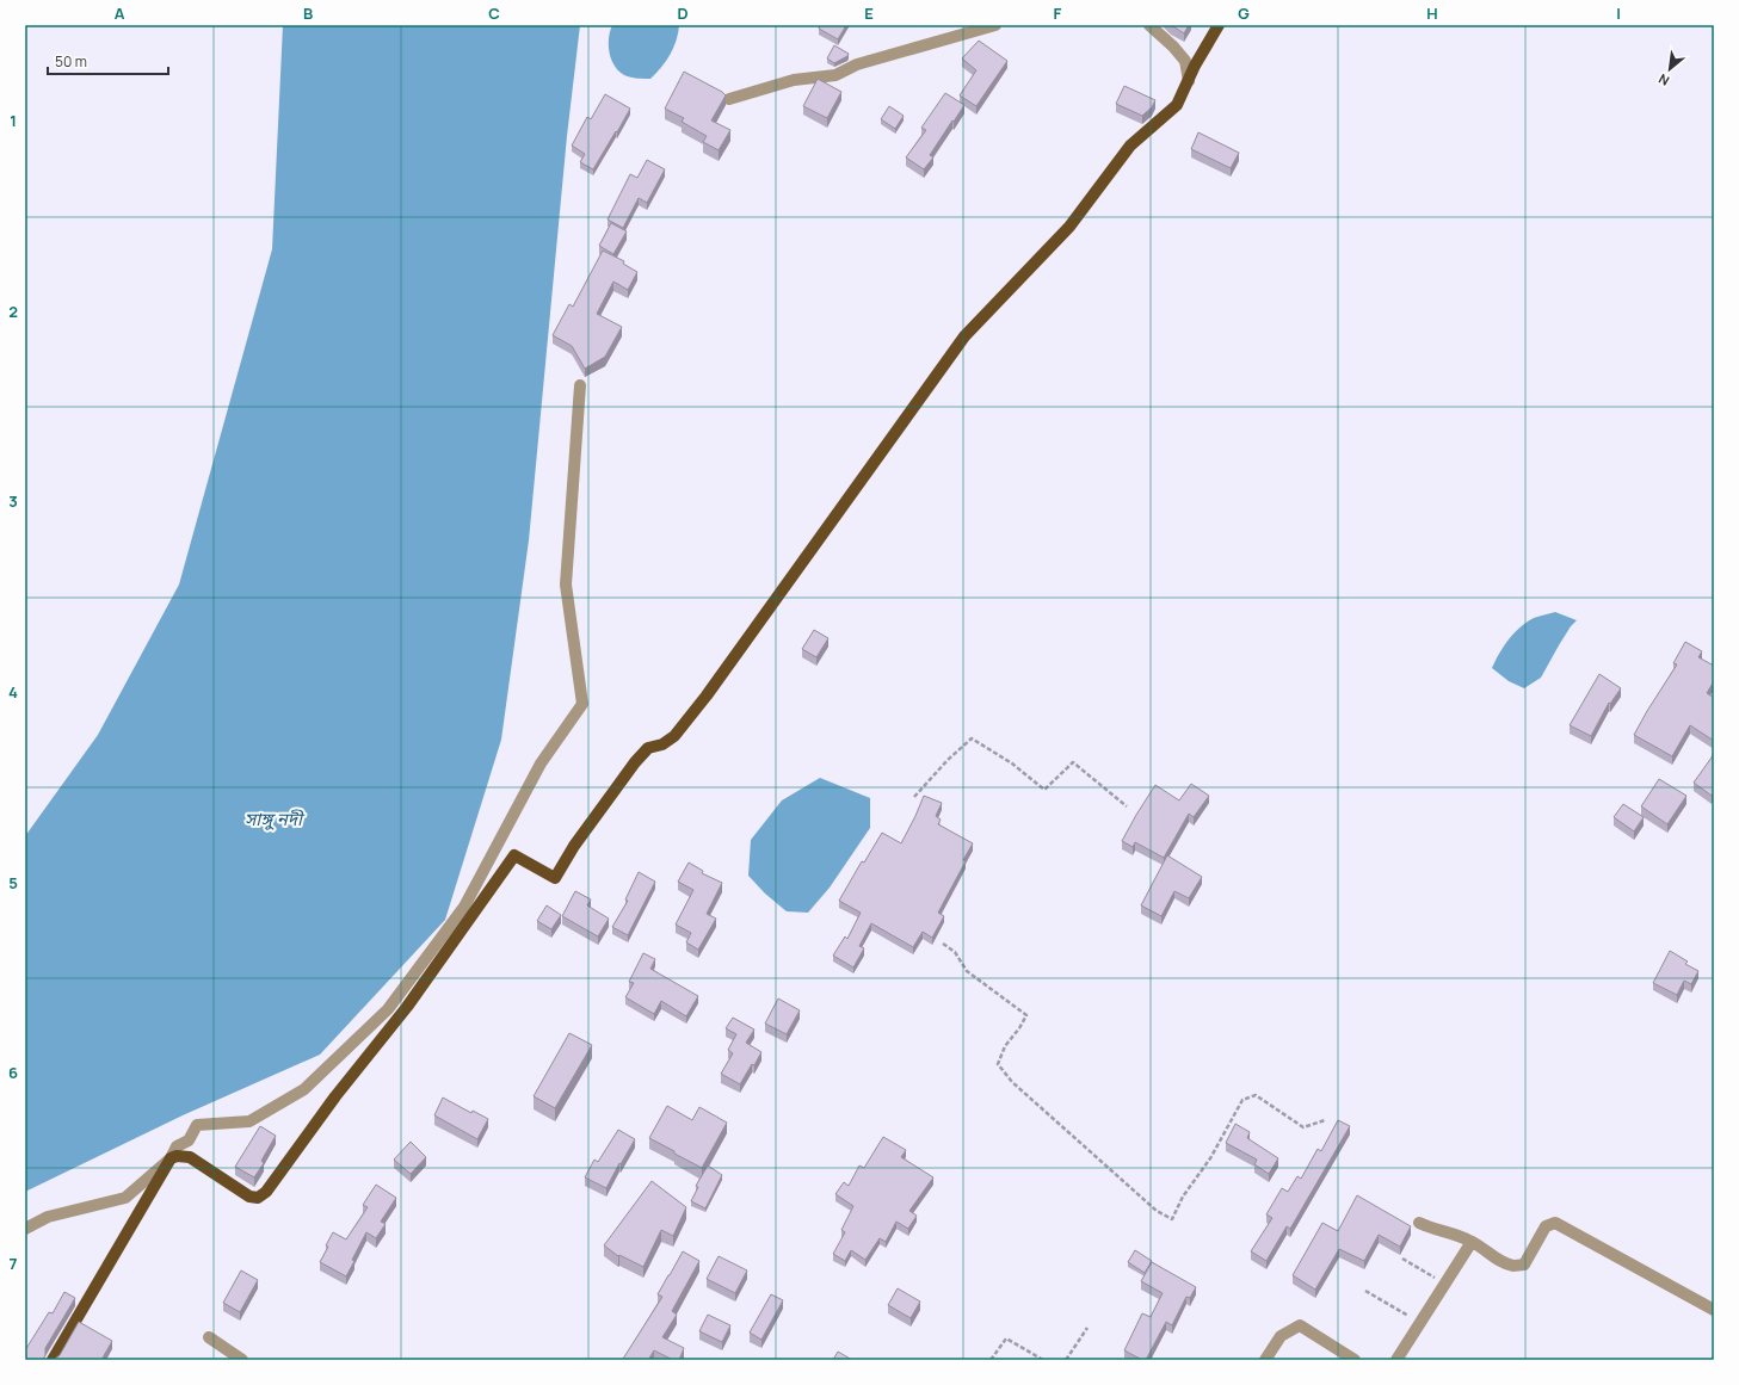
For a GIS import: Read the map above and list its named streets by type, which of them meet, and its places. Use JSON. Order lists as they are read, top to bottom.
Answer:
{
  "water": ["সাঙ্গু নদী"],
  "scale_bar": "50 m",
  "north": "bottom left",
  "grid": {
    "columns": [
      "A",
      "B",
      "C",
      "D",
      "E",
      "F",
      "G",
      "H",
      "I"
    ],
    "rows": [
      "1",
      "2",
      "3",
      "4",
      "5",
      "6",
      "7"
    ]
  }
}
